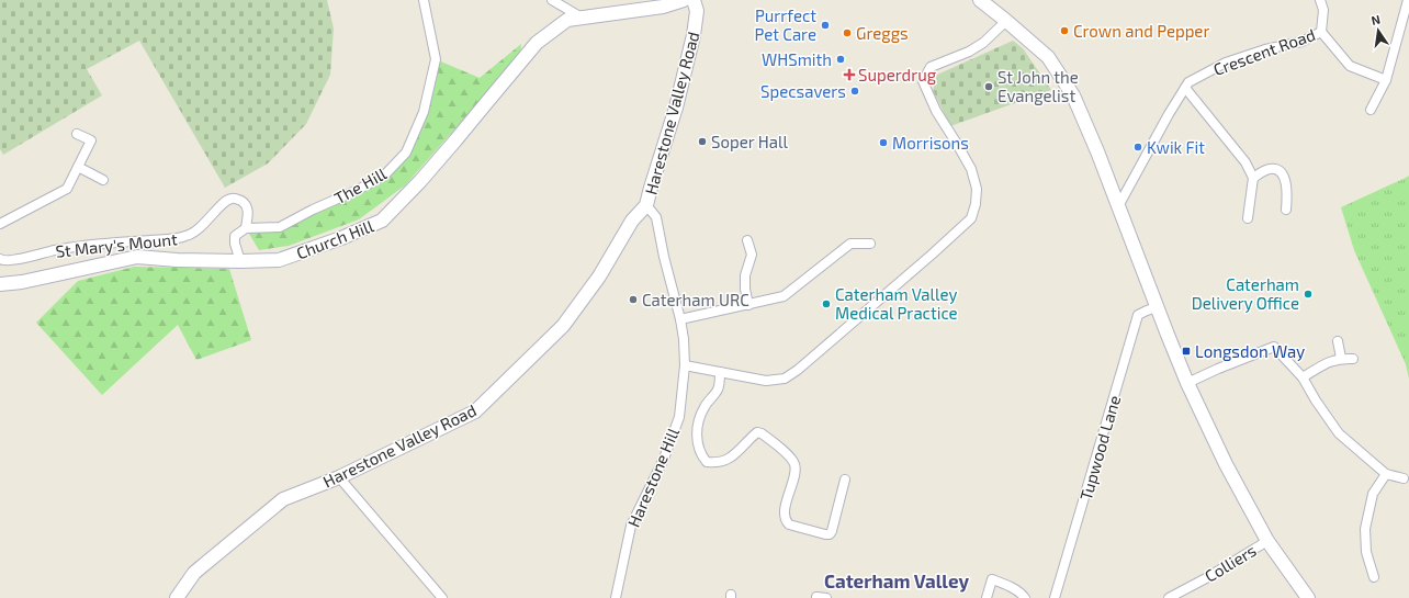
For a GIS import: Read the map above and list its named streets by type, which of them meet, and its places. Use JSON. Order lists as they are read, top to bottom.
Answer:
{
  "streets": {
    "main road": ["Harestone Valley Road", "Church Hill"],
    "street": [
      "Crescent Road",
      "The Hill",
      "St Mary's Mount",
      "Tupwood Lane",
      "Harestone Hill",
      "Colliers"
    ]
  },
  "crossings": [
    ["Harestone Valley Road", "Harestone Hill"],
    ["The Hill", "St Mary's Mount"]
  ],
  "districts": ["Caterham Valley"],
  "places": {
    "other": [
      "Purrfect Pet Care",
      "Crown and Pepper",
      "Greggs",
      "WHSmith",
      "St John the Evangelist",
      "Specsavers",
      "Soper Hall",
      "Morrisons",
      "Kwik Fit",
      "Caterham Delivery Office",
      "Caterham URC",
      "Caterham Valley Medical Practice"
    ],
    "health": ["Superdrug"],
    "transit": ["Longsdon Way"]
  },
  "north": "top"
}
